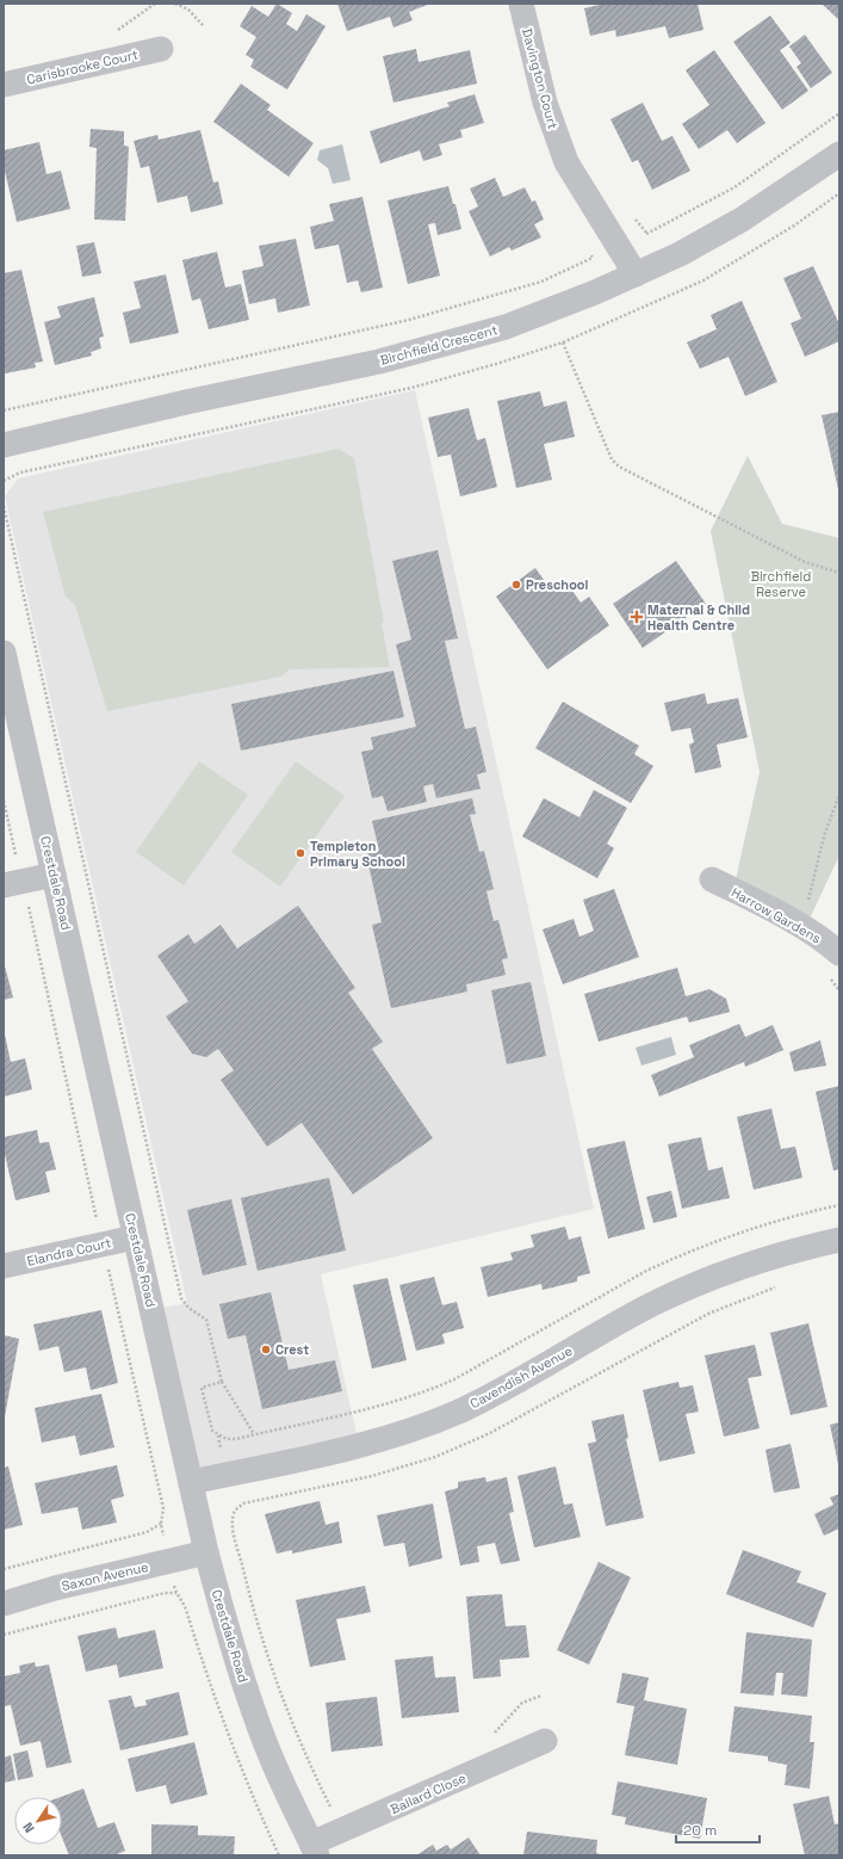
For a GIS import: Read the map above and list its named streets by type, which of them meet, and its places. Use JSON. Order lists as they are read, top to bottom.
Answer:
{
  "streets": {
    "street": [
      "Carisbrooke Court",
      "Davington Court",
      "Birchfield Crescent",
      "Crestdale Road",
      "Harrow Gardens",
      "Elandra Court",
      "Cavendish Avenue",
      "Saxon Avenue",
      "Ballard Close"
    ]
  },
  "crossings": [
    ["Davington Court", "Birchfield Crescent"],
    ["Crestdale Road", "Elandra Court"],
    ["Crestdale Road", "Cavendish Avenue"],
    ["Crestdale Road", "Saxon Avenue"],
    ["Crestdale Road", "Ballard Close"]
  ],
  "parks": ["Birchfield Reserve"],
  "places": {
    "other": ["Preschool", "Templeton Primary School", "Crest"],
    "health": ["Maternal & Child Health Centre"]
  },
  "scale_bar": "20 m",
  "north": "bottom left"
}
